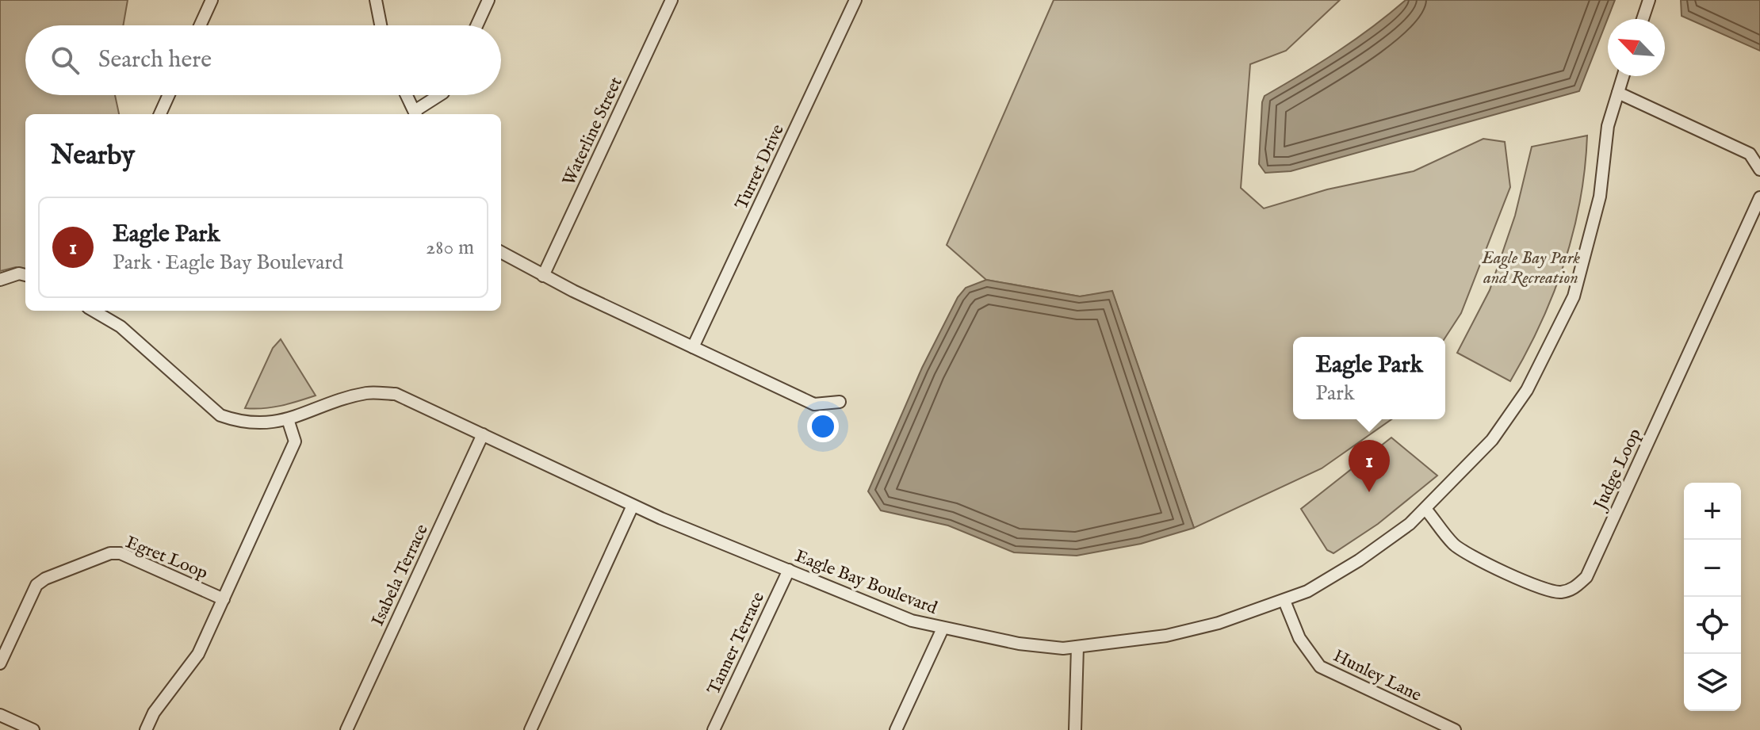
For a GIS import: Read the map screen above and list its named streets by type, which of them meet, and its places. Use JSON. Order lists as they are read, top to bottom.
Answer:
{
  "streets": {
    "street": [
      "Waterline Street",
      "Turret Drive",
      "Judge Loop",
      "Egret Loop",
      "Isabela Terrace",
      "Eagle Bay Boulevard",
      "Tanner Terrace",
      "Hunley Lane"
    ]
  },
  "crossings": [
    ["Judge Loop", "Eagle Bay Boulevard"],
    ["Egret Loop", "Eagle Bay Boulevard"],
    ["Isabela Terrace", "Eagle Bay Boulevard"],
    ["Eagle Bay Boulevard", "Tanner Terrace"],
    ["Eagle Bay Boulevard", "Hunley Lane"]
  ],
  "parks": ["Eagle Bay Park and Recreation"],
  "north": "top left",
  "page": {
    "search": "Search here",
    "heading": "Nearby",
    "list": [
      {
        "mark": "1",
        "name": "Eagle Park",
        "note": "Park · Eagle Bay Boulevard",
        "value": "280 m"
      }
    ],
    "popup": ["Eagle Park", "Park"],
    "pins": "1",
    "map_buttons": ["+", "−"]
  }
}
